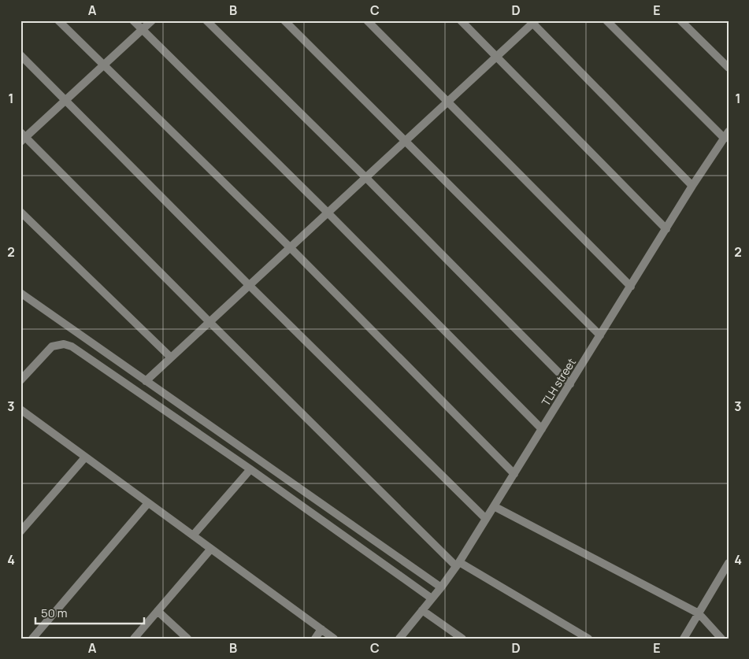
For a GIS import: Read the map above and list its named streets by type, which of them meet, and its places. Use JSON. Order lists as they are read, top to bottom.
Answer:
{
  "streets": {
    "street": ["TLH street"]
  },
  "scale_bar": "50 m",
  "grid": {
    "columns": [
      "A",
      "B",
      "C",
      "D",
      "E"
    ],
    "rows": [
      "1",
      "2",
      "3",
      "4"
    ]
  }
}
